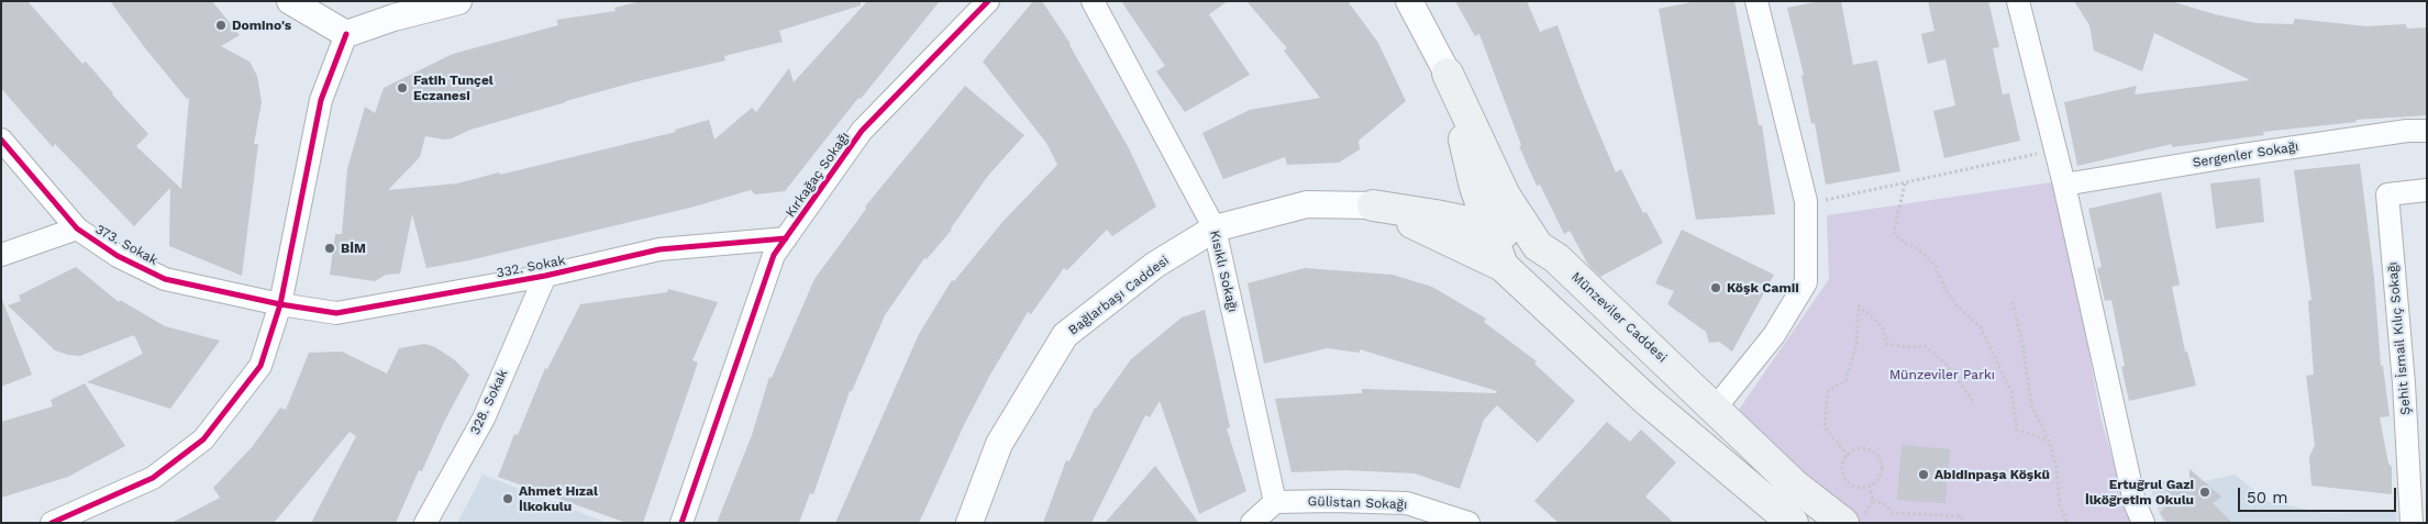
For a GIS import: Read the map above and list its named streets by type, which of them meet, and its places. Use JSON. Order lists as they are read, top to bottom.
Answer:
{
  "streets": {
    "main road": ["Bağlarbaşı Caddesi", "Münzeviler Caddesi"],
    "street": [
      "Sergenler Sokağı",
      "Kırkağaç Sokağı",
      "373. Sokak",
      "332. Sokak",
      "Kısıklı Sokağı",
      "Şehit İsmail Kılıç Sokağı",
      "328. Sokak",
      "Gülistan Sokağı"
    ]
  },
  "crossings": [
    ["Kırkağaç Sokağı", "332. Sokak"],
    ["373. Sokak", "332. Sokak"],
    ["332. Sokak", "328. Sokak"],
    ["Kısıklı Sokağı", "Bağlarbaşı Caddesi"],
    ["Kısıklı Sokağı", "Gülistan Sokağı"],
    ["Bağlarbaşı Caddesi", "Münzeviler Caddesi"]
  ],
  "parks": ["Münzeviler Parkı"],
  "places": [
    "Domino's",
    "Fatih Tunçel Eczanesi",
    "BİM",
    "Köşk Camii",
    "Abidinpaşa Köşkü",
    "Ertuğrul Gazi İlköğretim Okulu",
    "Ahmet Hızal İlkokulu"
  ],
  "scale_bar": "50 m"
}
